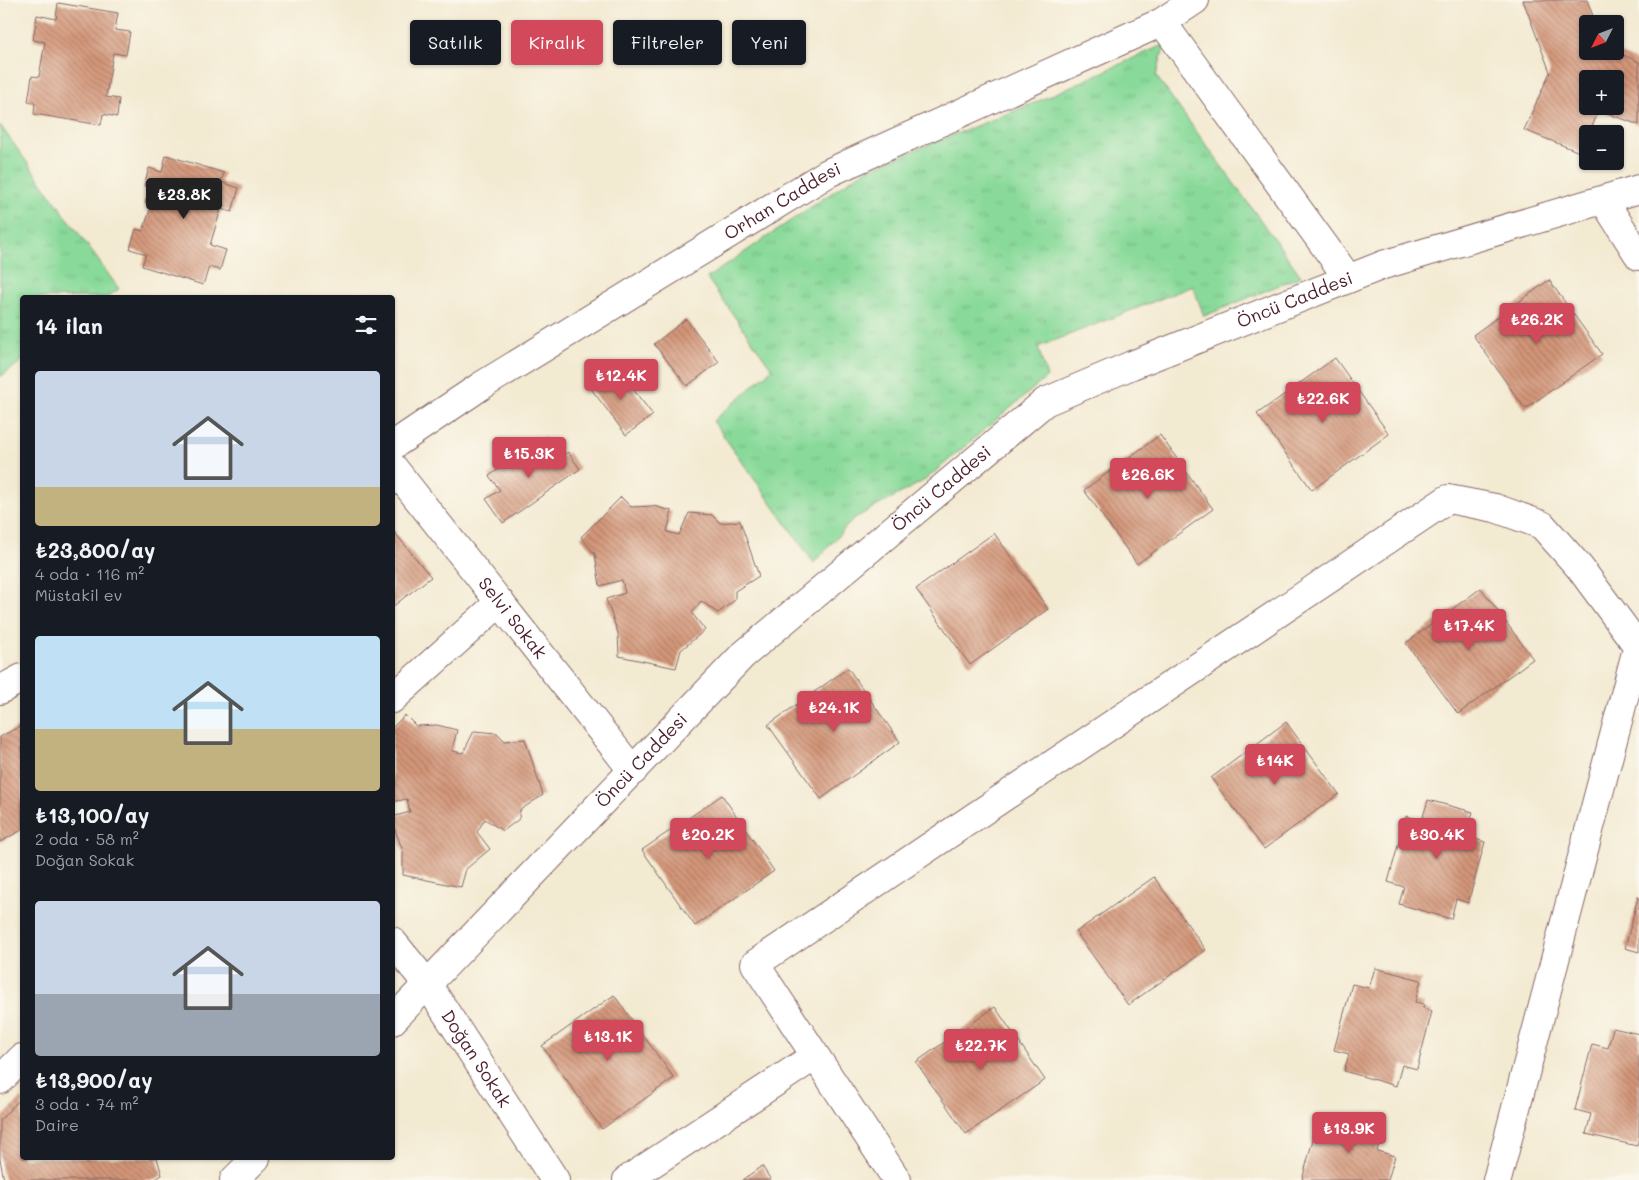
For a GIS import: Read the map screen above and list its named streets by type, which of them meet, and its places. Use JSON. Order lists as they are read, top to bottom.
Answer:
{
  "streets": {
    "street": [
      "Orhan Caddesi",
      "Öncü Caddesi",
      "Selvi Sokak",
      "Doğan Sokak"
    ]
  },
  "crossings": [
    ["Öncü Caddesi", "Selvi Sokak"],
    ["Öncü Caddesi", "Doğan Sokak"]
  ],
  "north": "bottom left",
  "page": {
    "map_buttons": ["+", "−"],
    "chip": [
      "Satılık",
      "Kiralık",
      "Filtreler",
      "Yeni"
    ],
    "price": [
      "₺23.8K",
      "₺26.2K",
      "₺12.4K",
      "₺22.6K",
      "₺15.3K",
      "₺26.6K",
      "₺17.4K",
      "₺24.1K",
      "₺14K",
      "₺20.2K",
      "₺30.4K",
      "₺13.1K",
      "₺22.7K",
      "₺13.9K"
    ],
    "heading": "14 ilan",
    "list": [
      {
        "name": "₺23,800/ay",
        "note": "4 oda · 116 m² · Müstakil ev"
      },
      {
        "name": "₺13,100/ay",
        "note": "2 oda · 58 m² · Doğan Sokak"
      },
      {
        "name": "₺13,900/ay",
        "note": "3 oda · 74 m² · Daire"
      }
    ]
  }
}
